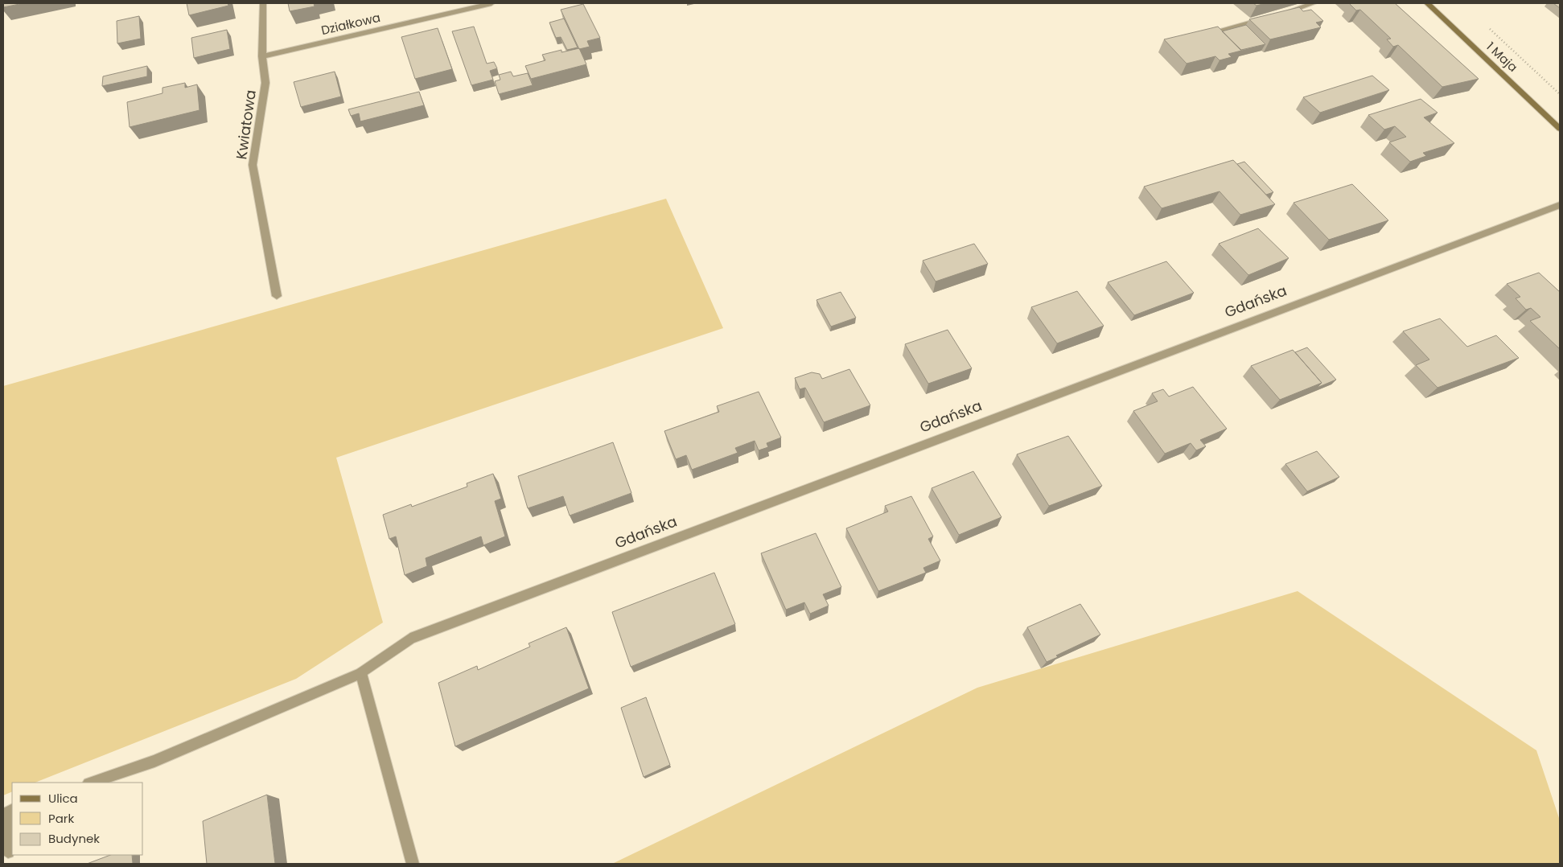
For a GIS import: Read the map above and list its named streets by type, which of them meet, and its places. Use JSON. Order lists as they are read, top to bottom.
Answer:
{
  "streets": {
    "street": [
      "Działkowa",
      "1 Maja",
      "Kwiatowa",
      "Gdańska"
    ]
  },
  "crossings": [
    ["Działkowa", "Kwiatowa"]
  ],
  "legend": ["Ulica", "Park", "Budynek"]
}
